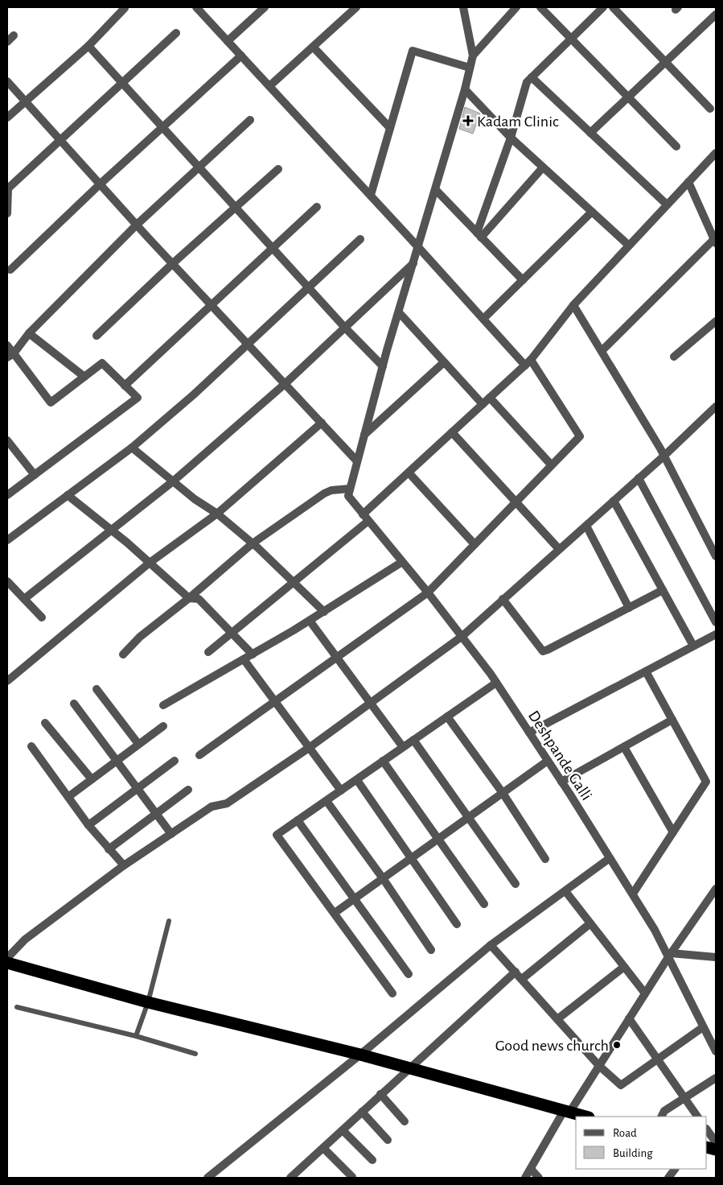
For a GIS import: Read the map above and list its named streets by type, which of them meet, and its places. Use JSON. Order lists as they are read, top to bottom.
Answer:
{
  "streets": {
    "street": ["Deshpande Galli"]
  },
  "places": {
    "health": ["Kadam Clinic"],
    "other": ["Good news church"]
  },
  "legend": ["Road", "Building"]
}
